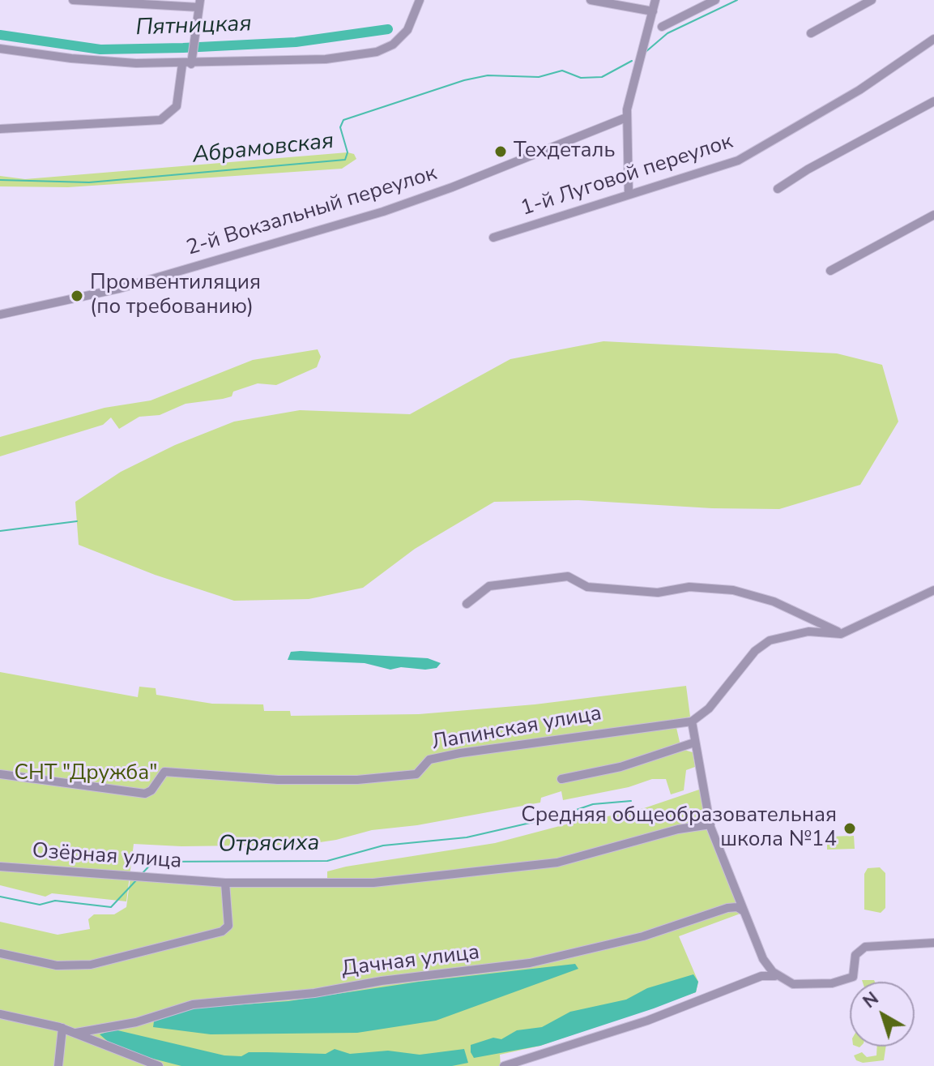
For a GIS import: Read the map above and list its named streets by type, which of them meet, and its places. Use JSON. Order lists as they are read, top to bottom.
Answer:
{
  "streets": {
    "street": [
      "1-й Луговой переулок",
      "2-й Вокзальный переулок",
      "Лапинская улица",
      "Озёрная улица",
      "Дачная улица"
    ]
  },
  "water": ["Пятницкая", "Абрамовская", "Отрясиха"],
  "parks": ["СНТ \"Дружба\""],
  "places": ["Техдеталь", "Промвентиляция (по требованию)", "Средняя общеобразовательная школа №14"],
  "north": "top left"
}
